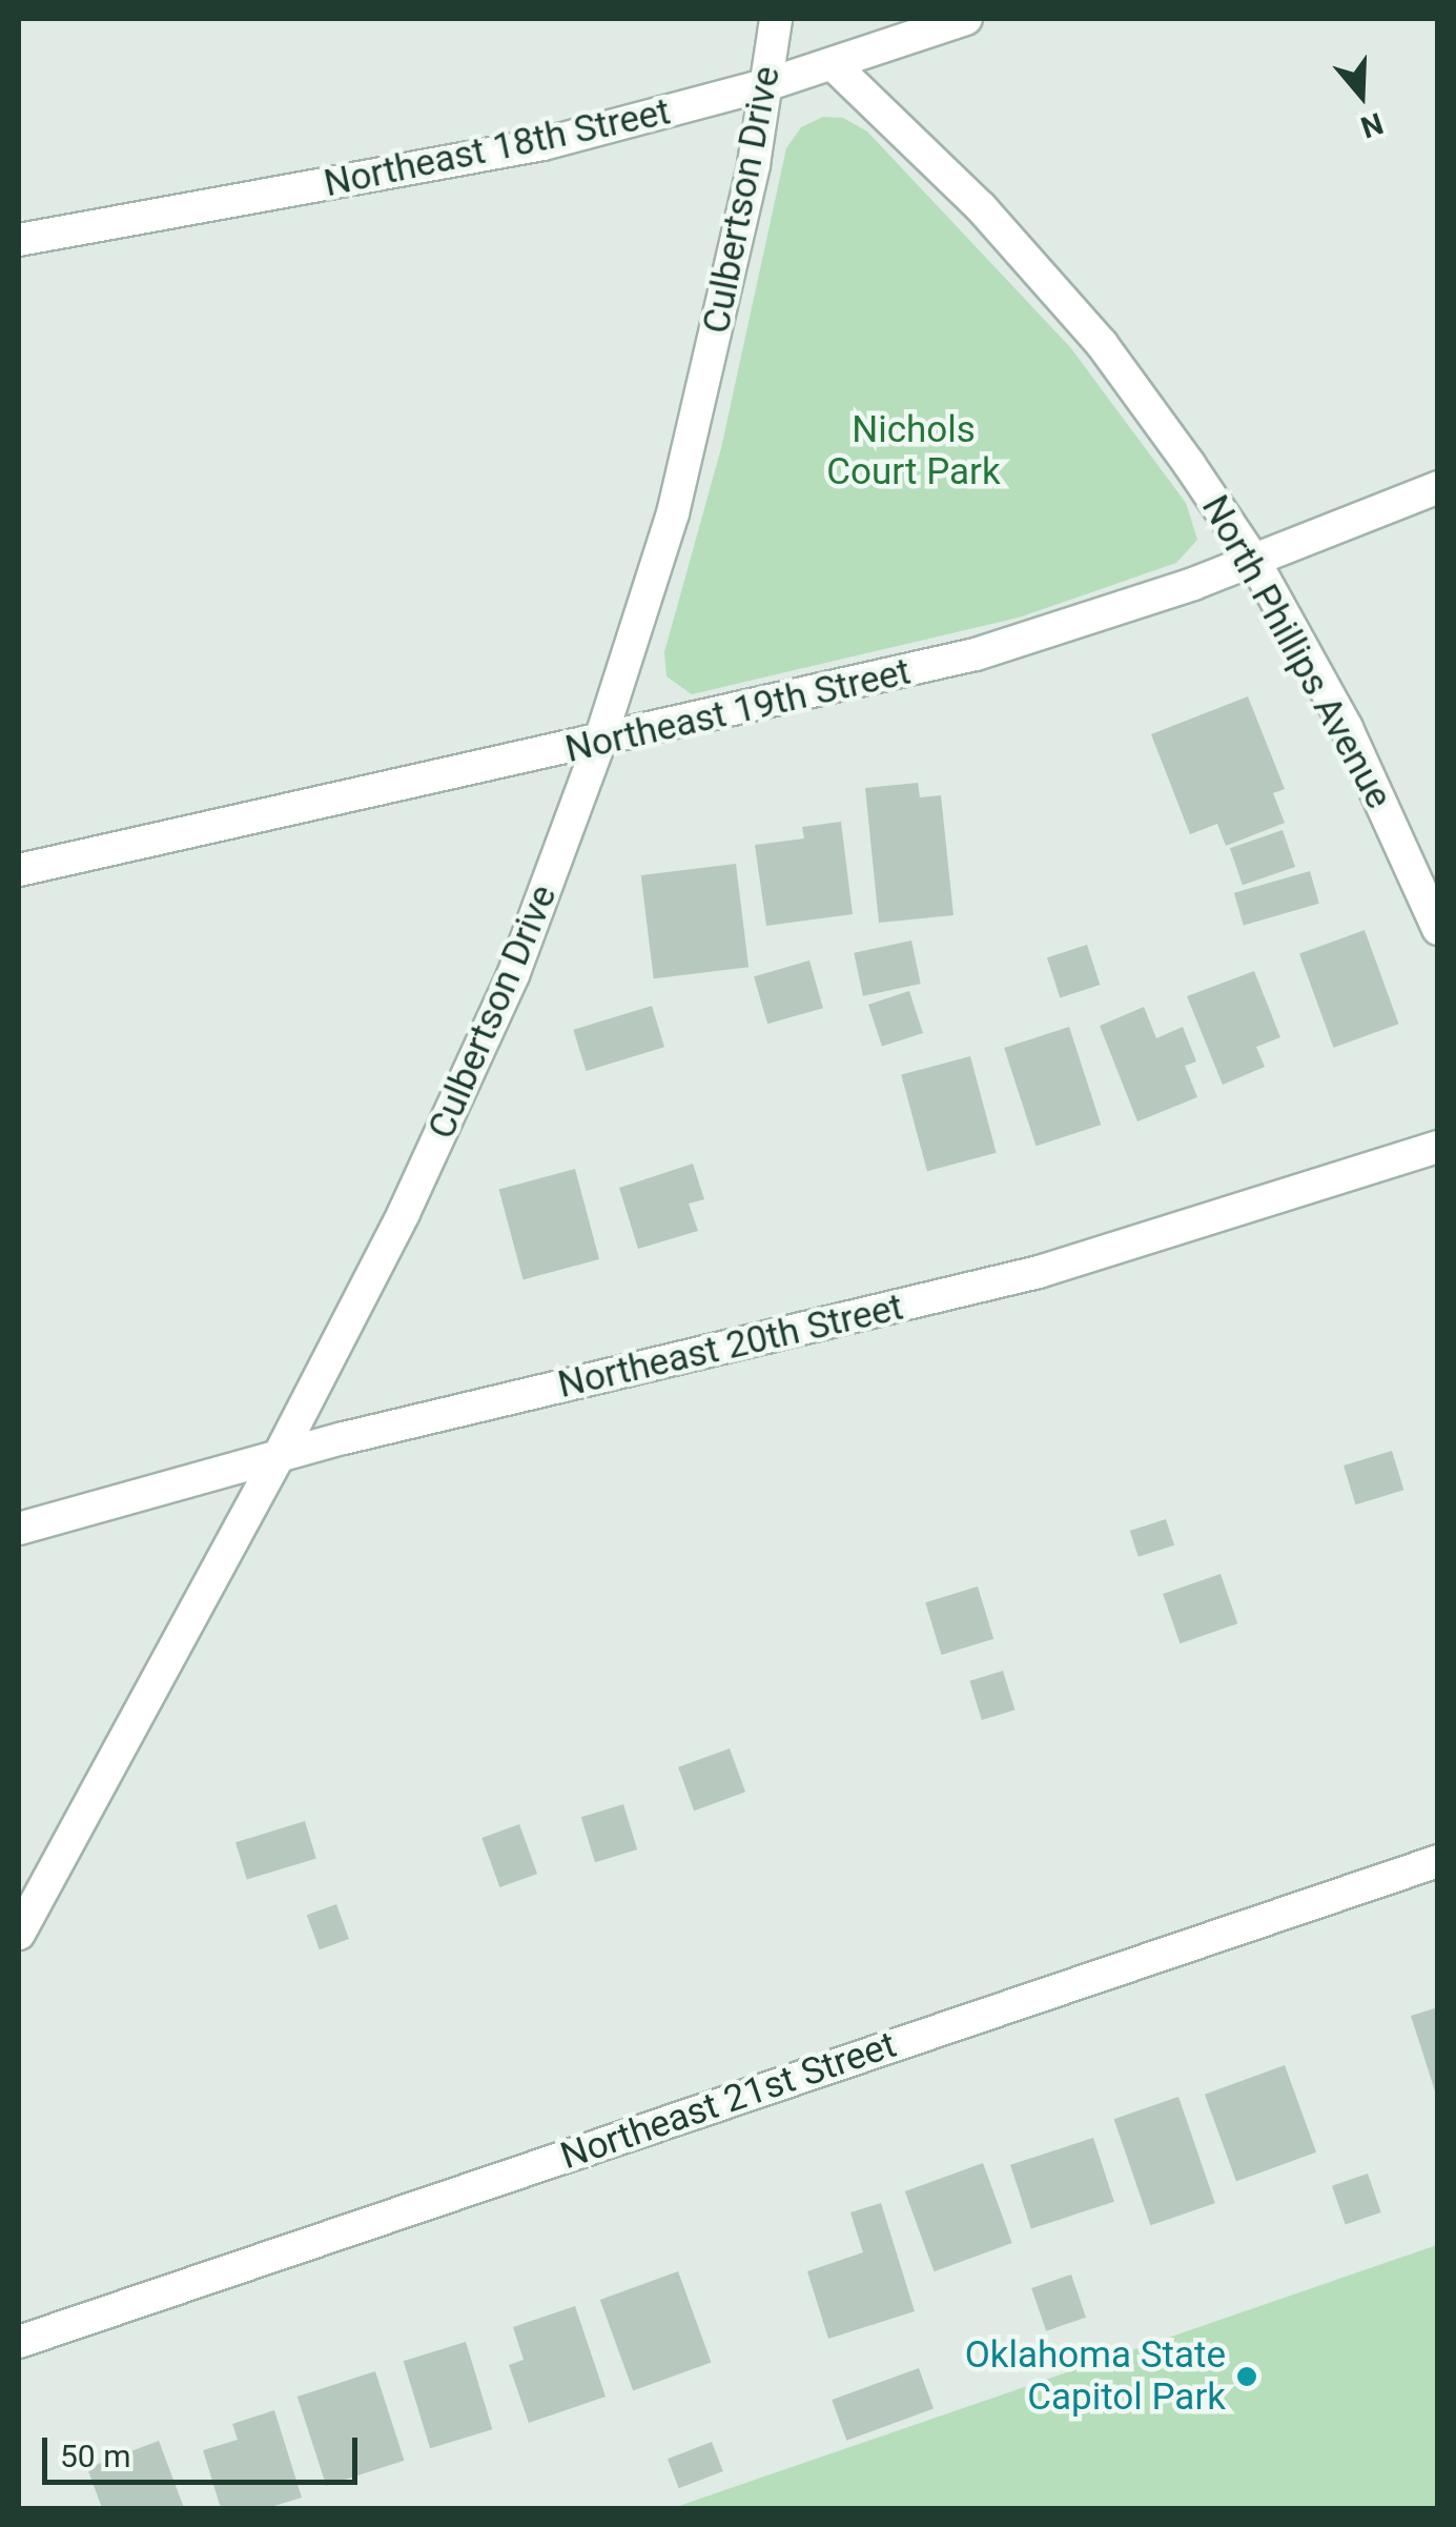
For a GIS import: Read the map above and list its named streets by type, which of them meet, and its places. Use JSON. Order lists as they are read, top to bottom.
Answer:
{
  "streets": {
    "street": [
      "Northeast 18th Street",
      "Culbertson Drive",
      "North Phillips Avenue",
      "Northeast 19th Street",
      "Northeast 20th Street",
      "Northeast 21st Street"
    ]
  },
  "crossings": [
    ["Northeast 18th Street", "Culbertson Drive"],
    ["Northeast 18th Street", "North Phillips Avenue"],
    ["Culbertson Drive", "Northeast 19th Street"],
    ["Culbertson Drive", "Northeast 20th Street"],
    ["North Phillips Avenue", "Northeast 19th Street"]
  ],
  "parks": ["Nichols Court Park"],
  "places": ["Oklahoma State Capitol Park"],
  "scale_bar": "50 m",
  "north": "bottom"
}
